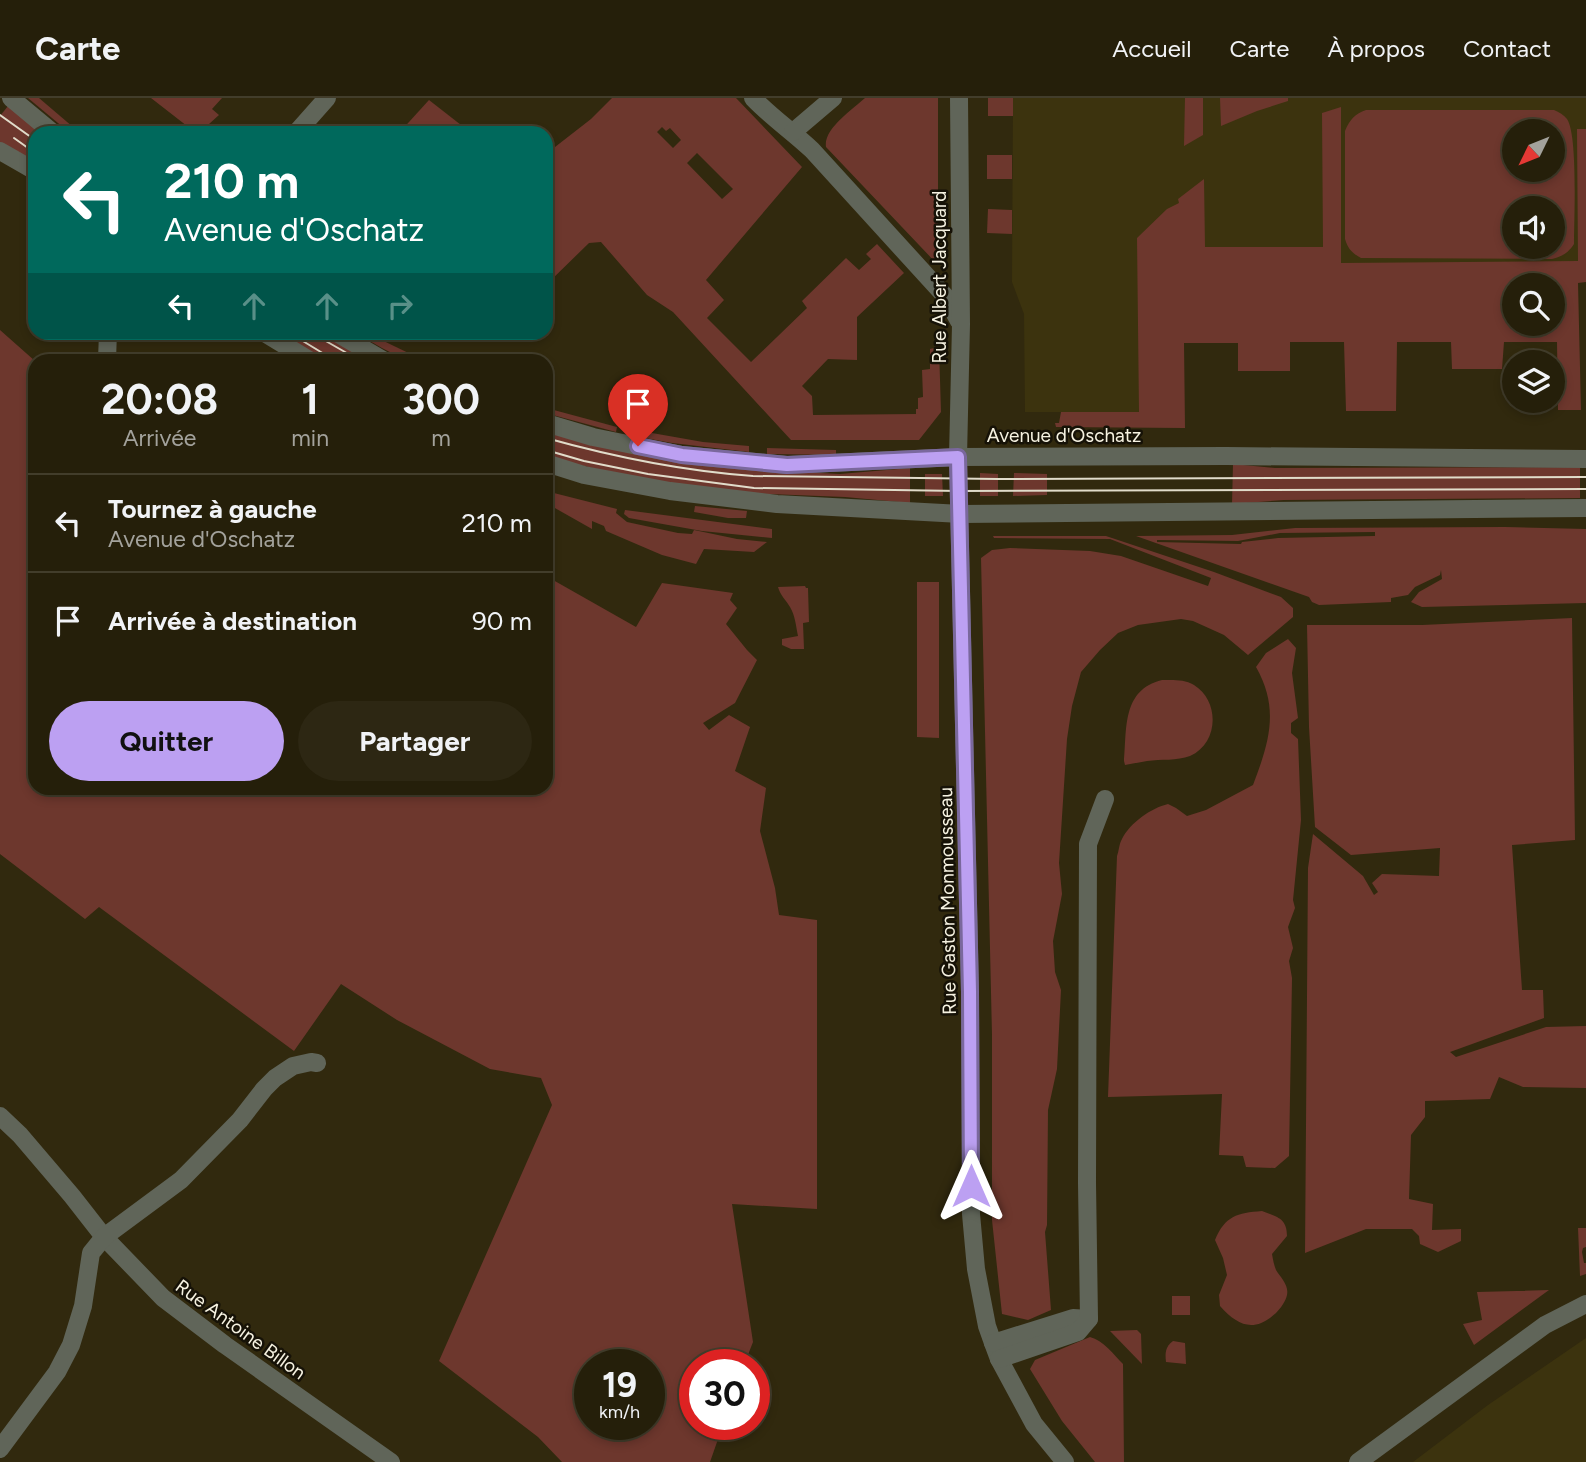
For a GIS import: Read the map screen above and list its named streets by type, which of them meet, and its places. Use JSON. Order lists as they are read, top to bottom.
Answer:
{
  "streets": {
    "street": [
      "Rue Albert Jacquard",
      "Avenue d'Oschatz",
      "Rue Gaston Monmousseau",
      "Rue Antoine Billon"
    ]
  },
  "crossings": [
    ["Rue Albert Jacquard", "Avenue d'Oschatz"],
    ["Rue Albert Jacquard", "Rue Gaston Monmousseau"],
    ["Avenue d'Oschatz", "Rue Gaston Monmousseau"]
  ],
  "north": "bottom left",
  "page": {
    "header": "Carte",
    "nav": [
      "Accueil",
      "Carte",
      "À propos",
      "Contact"
    ],
    "turn": ["210 m", "Avenue d'Oschatz"],
    "eta": [
      "20:08",
      "Arrivée",
      "1",
      "min",
      "300",
      "m"
    ],
    "list": [
      {
        "name": "Tournez à gauche",
        "note": "Avenue d'Oschatz",
        "value": "210 m"
      },
      {
        "name": "Arrivée à destination",
        "value": "90 m"
      }
    ],
    "buttons": ["Quitter", "Partager"],
    "speed": "19 km/h",
    "limit": "30"
  }
}
